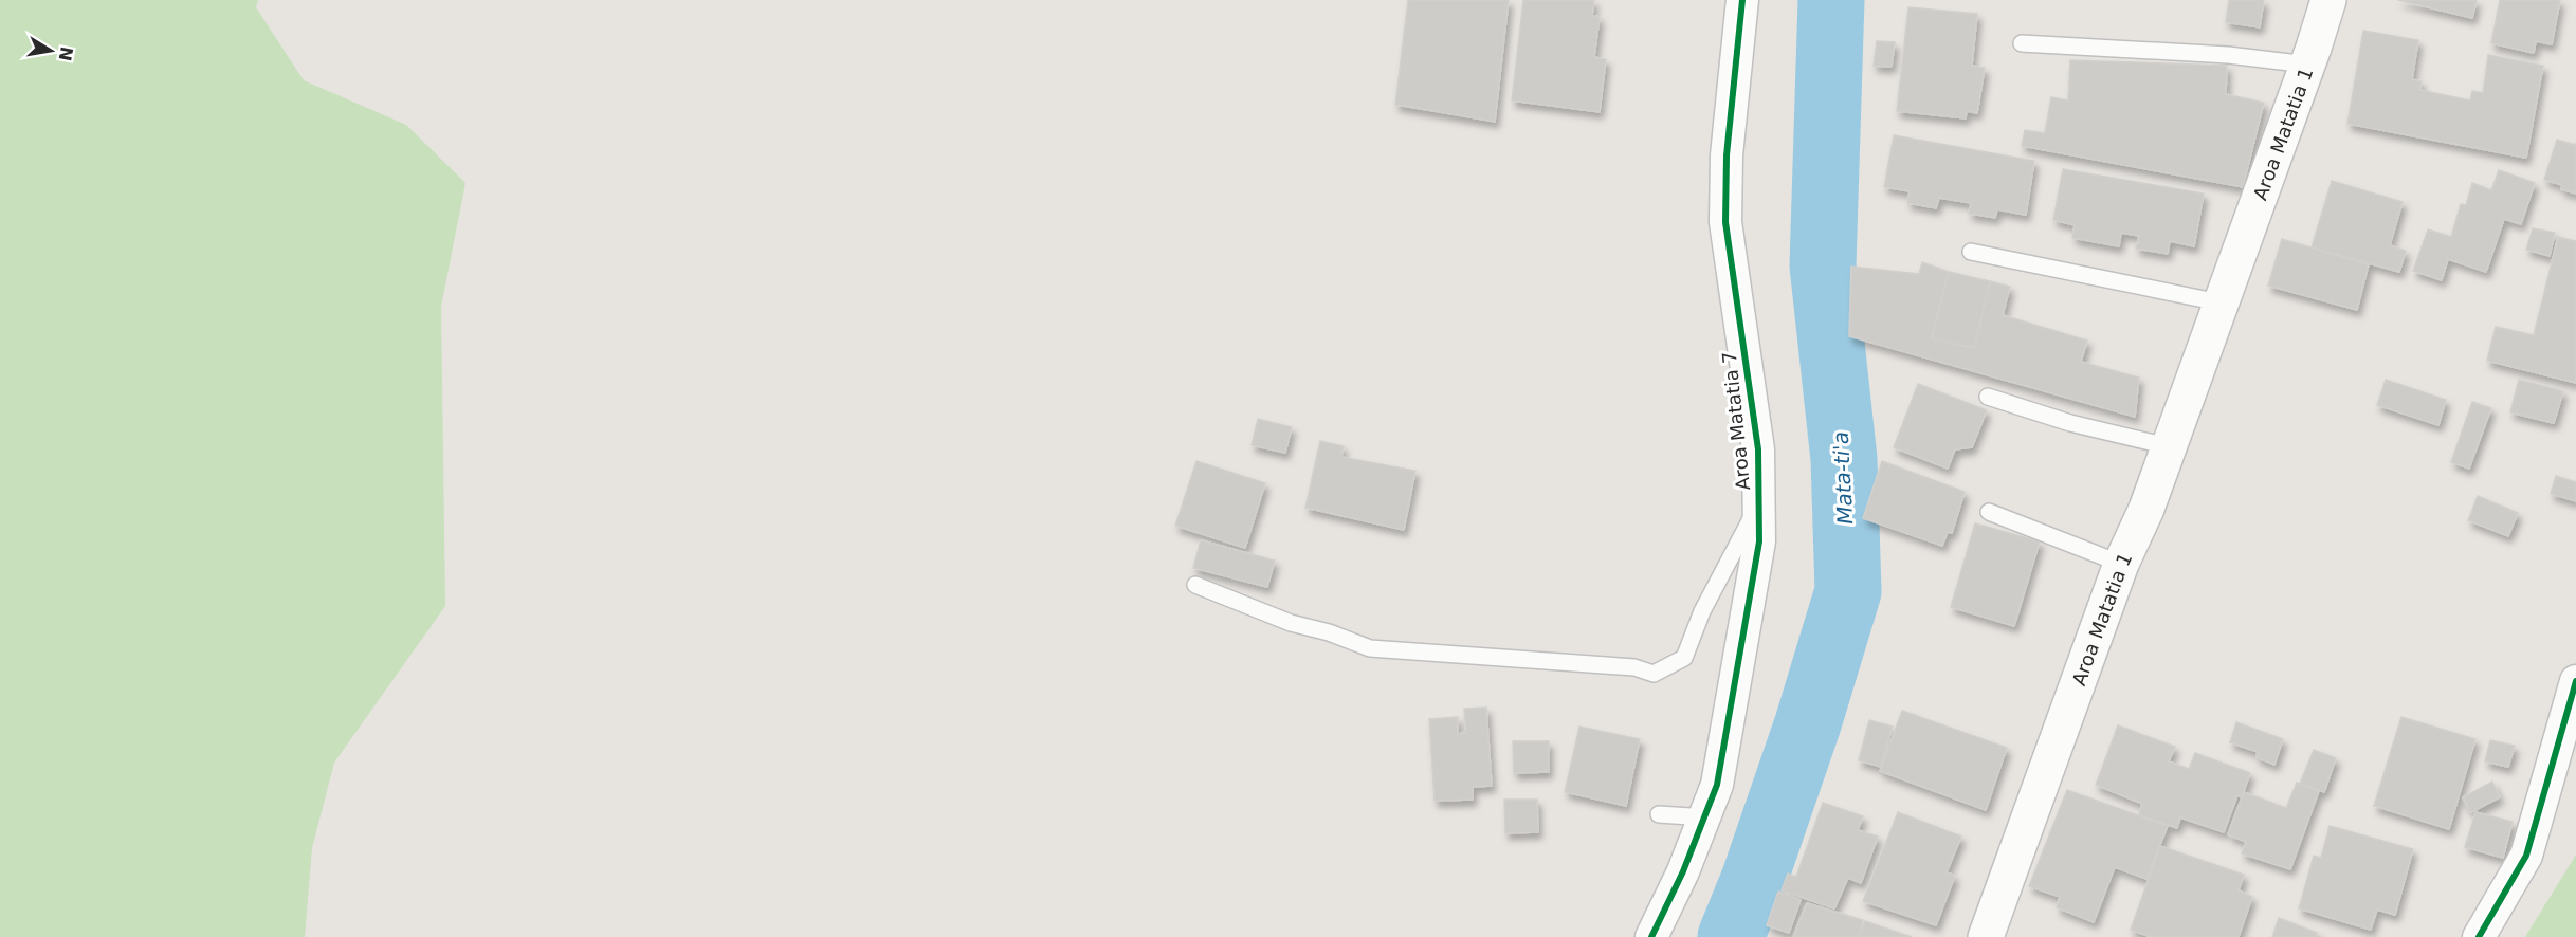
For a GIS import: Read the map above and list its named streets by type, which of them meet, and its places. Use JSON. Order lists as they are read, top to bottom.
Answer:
{
  "streets": {
    "main road": ["Aroa Matatia 1"],
    "street": ["Aroa Matatia 7"]
  },
  "water": ["Mata-ti'a"],
  "north": "right"
}
